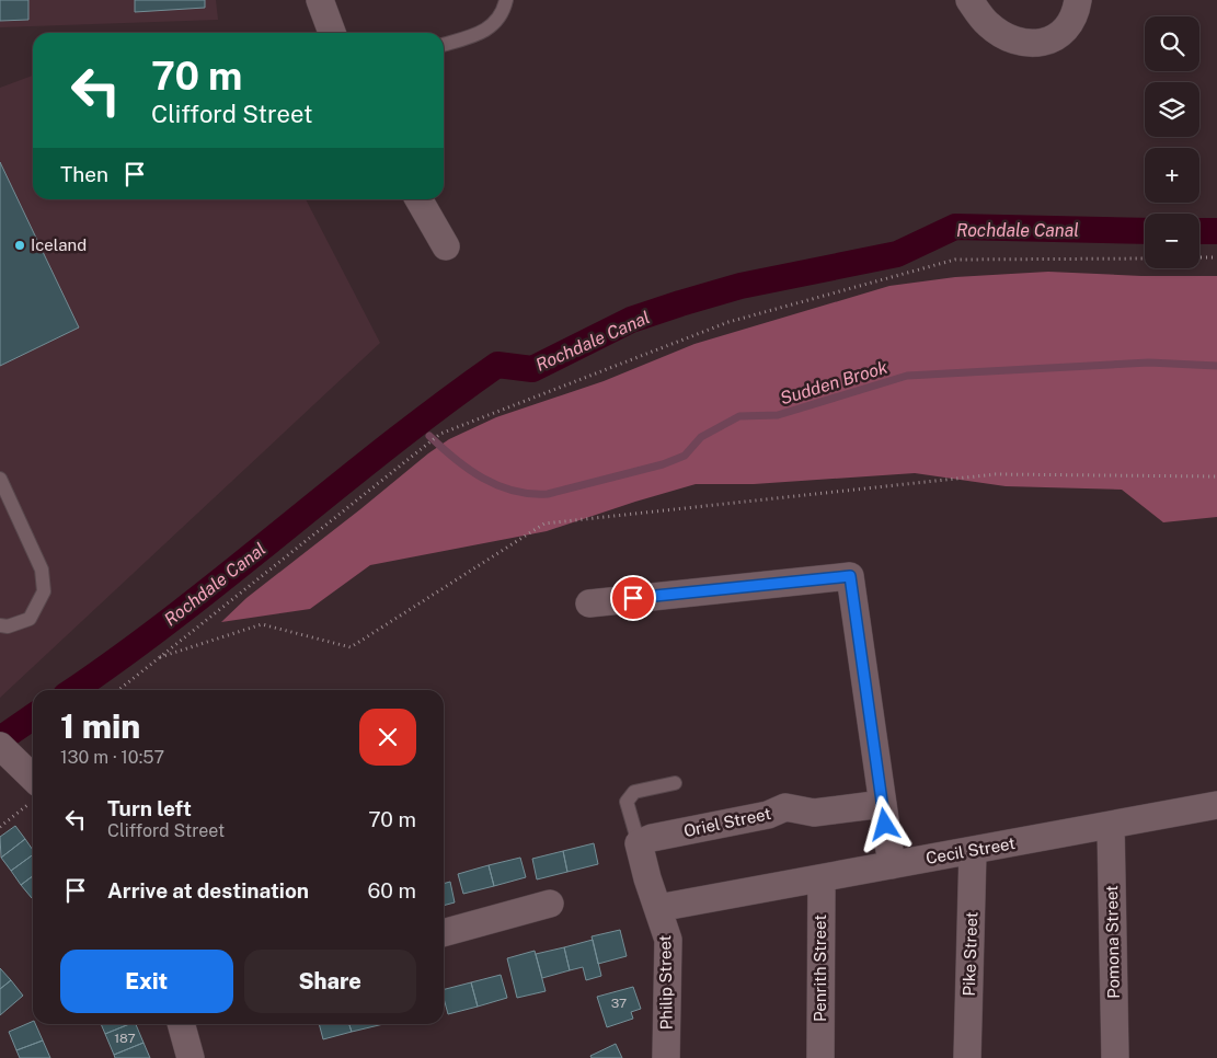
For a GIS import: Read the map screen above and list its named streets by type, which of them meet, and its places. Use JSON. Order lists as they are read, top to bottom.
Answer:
{
  "streets": {
    "street": [
      "Oriel Street",
      "Cecil Street",
      "Pomona Street",
      "Pike Street",
      "Penrith Street",
      "Philip Street"
    ]
  },
  "crossings": [
    ["Cecil Street", "Pomona Street"],
    ["Cecil Street", "Pike Street"],
    ["Cecil Street", "Penrith Street"],
    ["Cecil Street", "Philip Street"]
  ],
  "water": ["Rochdale Canal", "Sudden Brook"],
  "places": ["Iceland"],
  "house_numbers": ["37", "187"],
  "page": {
    "map_buttons": ["+", "−"],
    "turn": ["70 m", "Clifford Street"],
    "then": "Then",
    "heading": ["1 min", "130 m · 10:57"],
    "list": [
      {
        "name": "Turn left",
        "note": "Clifford Street",
        "value": "70 m"
      },
      {
        "name": "Arrive at destination",
        "value": "60 m"
      }
    ],
    "buttons": ["Exit", "Share"]
  }
}
